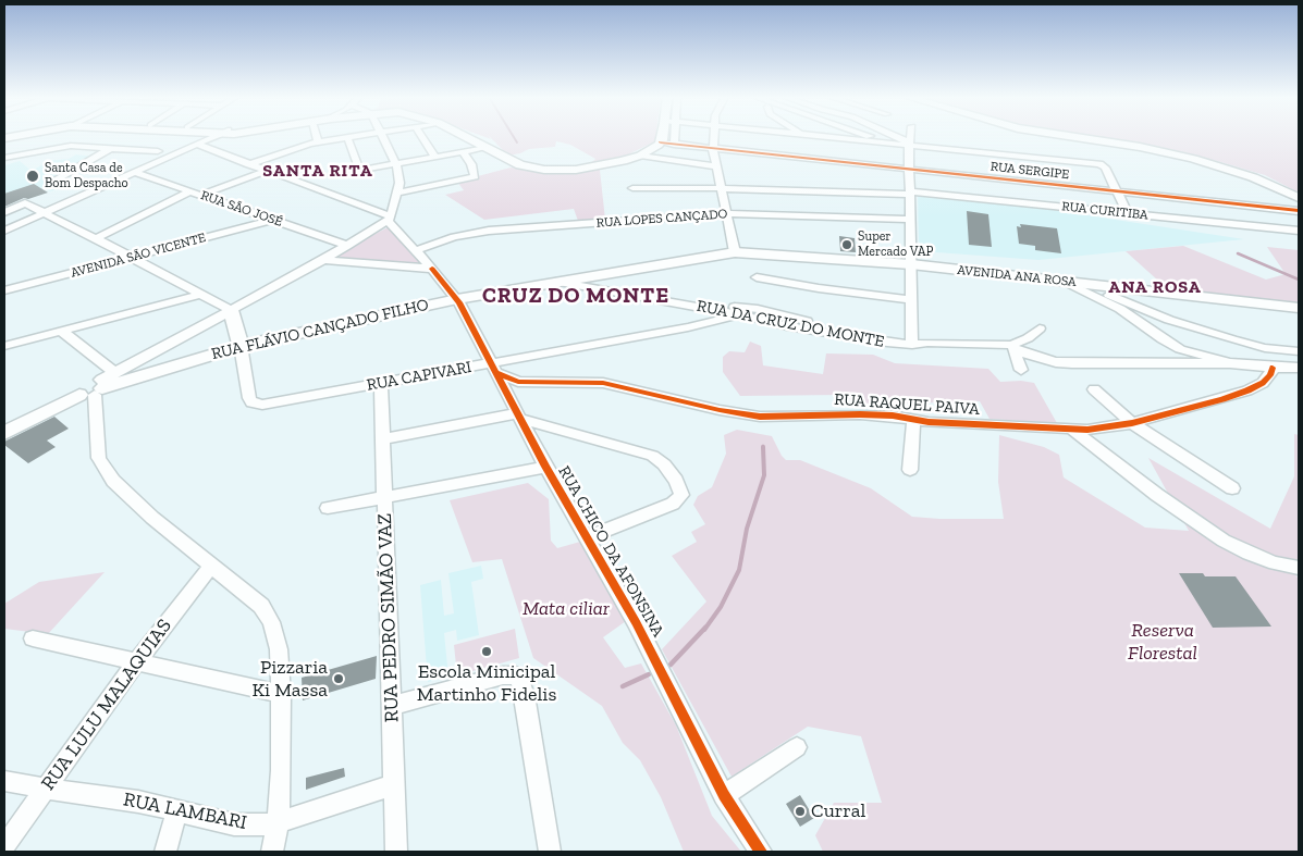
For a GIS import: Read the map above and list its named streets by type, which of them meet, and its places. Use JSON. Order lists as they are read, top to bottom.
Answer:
{
  "streets": {
    "main road": ["AVENIDA ANA ROSA", "RUA FLÁVIO CANÇADO FILHO"],
    "street": [
      "RUA SERGIPE",
      "RUA SÃO JOSÉ",
      "RUA CURITIBA",
      "RUA LOPES CANÇADO",
      "AVENIDA SÃO VICENTE",
      "RUA DA CRUZ DO MONTE",
      "RUA CAPIVARI",
      "RUA RAQUEL PAIVA",
      "RUA CHICO DA AFONSINA",
      "RUA PEDRO SIMÃO VAZ",
      "RUA LULU MALAQUIAS",
      "RUA LAMBARI"
    ]
  },
  "crossings": [
    ["RUA SÃO JOSÉ", "AVENIDA SÃO VICENTE"],
    ["RUA LOPES CANÇADO", "RUA CHICO DA AFONSINA"],
    ["AVENIDA ANA ROSA", "RUA FLÁVIO CANÇADO FILHO"],
    ["RUA DA CRUZ DO MONTE", "RUA FLÁVIO CANÇADO FILHO"],
    ["RUA DA CRUZ DO MONTE", "RUA CAPIVARI"],
    ["RUA FLÁVIO CANÇADO FILHO", "RUA CAPIVARI"],
    ["RUA FLÁVIO CANÇADO FILHO", "RUA CHICO DA AFONSINA"],
    ["RUA CAPIVARI", "RUA RAQUEL PAIVA"],
    ["RUA CAPIVARI", "RUA CHICO DA AFONSINA"],
    ["RUA CAPIVARI", "RUA PEDRO SIMÃO VAZ"],
    ["RUA RAQUEL PAIVA", "RUA CHICO DA AFONSINA"],
    ["RUA PEDRO SIMÃO VAZ", "RUA LAMBARI"],
    ["RUA LULU MALAQUIAS", "RUA LAMBARI"]
  ],
  "districts": ["SANTA RITA", "ANA ROSA", "CRUZ DO MONTE"],
  "parks": ["Mata ciliar", "Reserva Florestal"],
  "places": [
    "Santa Casa de Bom Despacho",
    "Super Mercado VAP",
    "Escola Minicipal Martinho Fidelis",
    "Pizzaria Ki Massa",
    "Curral"
  ]
}
